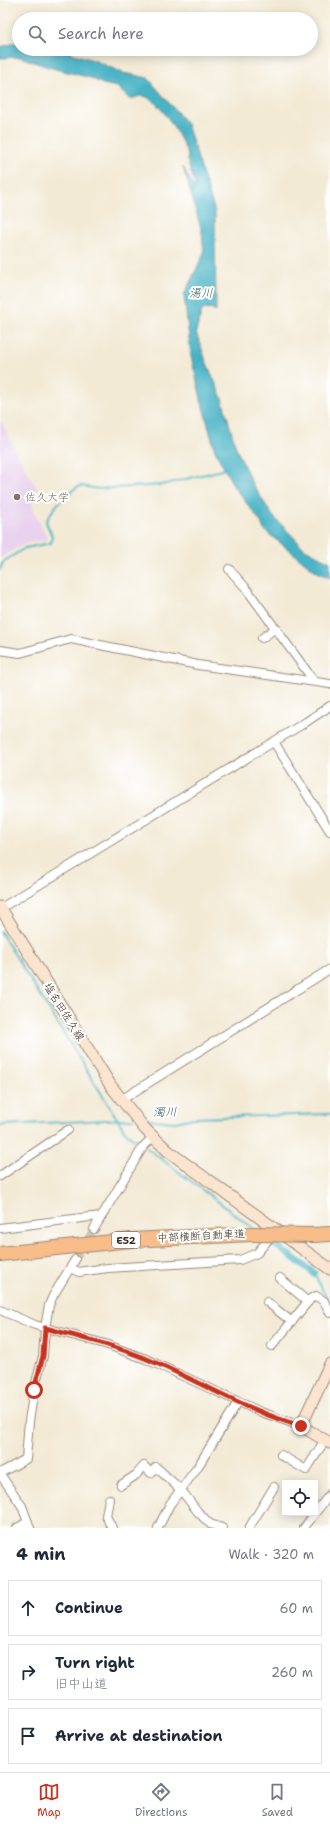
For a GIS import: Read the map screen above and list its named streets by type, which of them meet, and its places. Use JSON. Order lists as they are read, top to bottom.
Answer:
{
  "streets": {
    "highway": ["中部横断自動車道", "E52"],
    "main road": ["塩名田佐久線"]
  },
  "water": ["湯川", "濁川"],
  "places": ["佐久大学"],
  "page": {
    "search": "Search here",
    "heading": ["4 min", "Walk · 320 m"],
    "list": [
      ["Continue", "60 m"],
      ["Turn right", "旧中山道", "260 m"],
      "Arrive at destination"
    ],
    "nav": ["Map", "Directions", "Saved"]
  }
}
